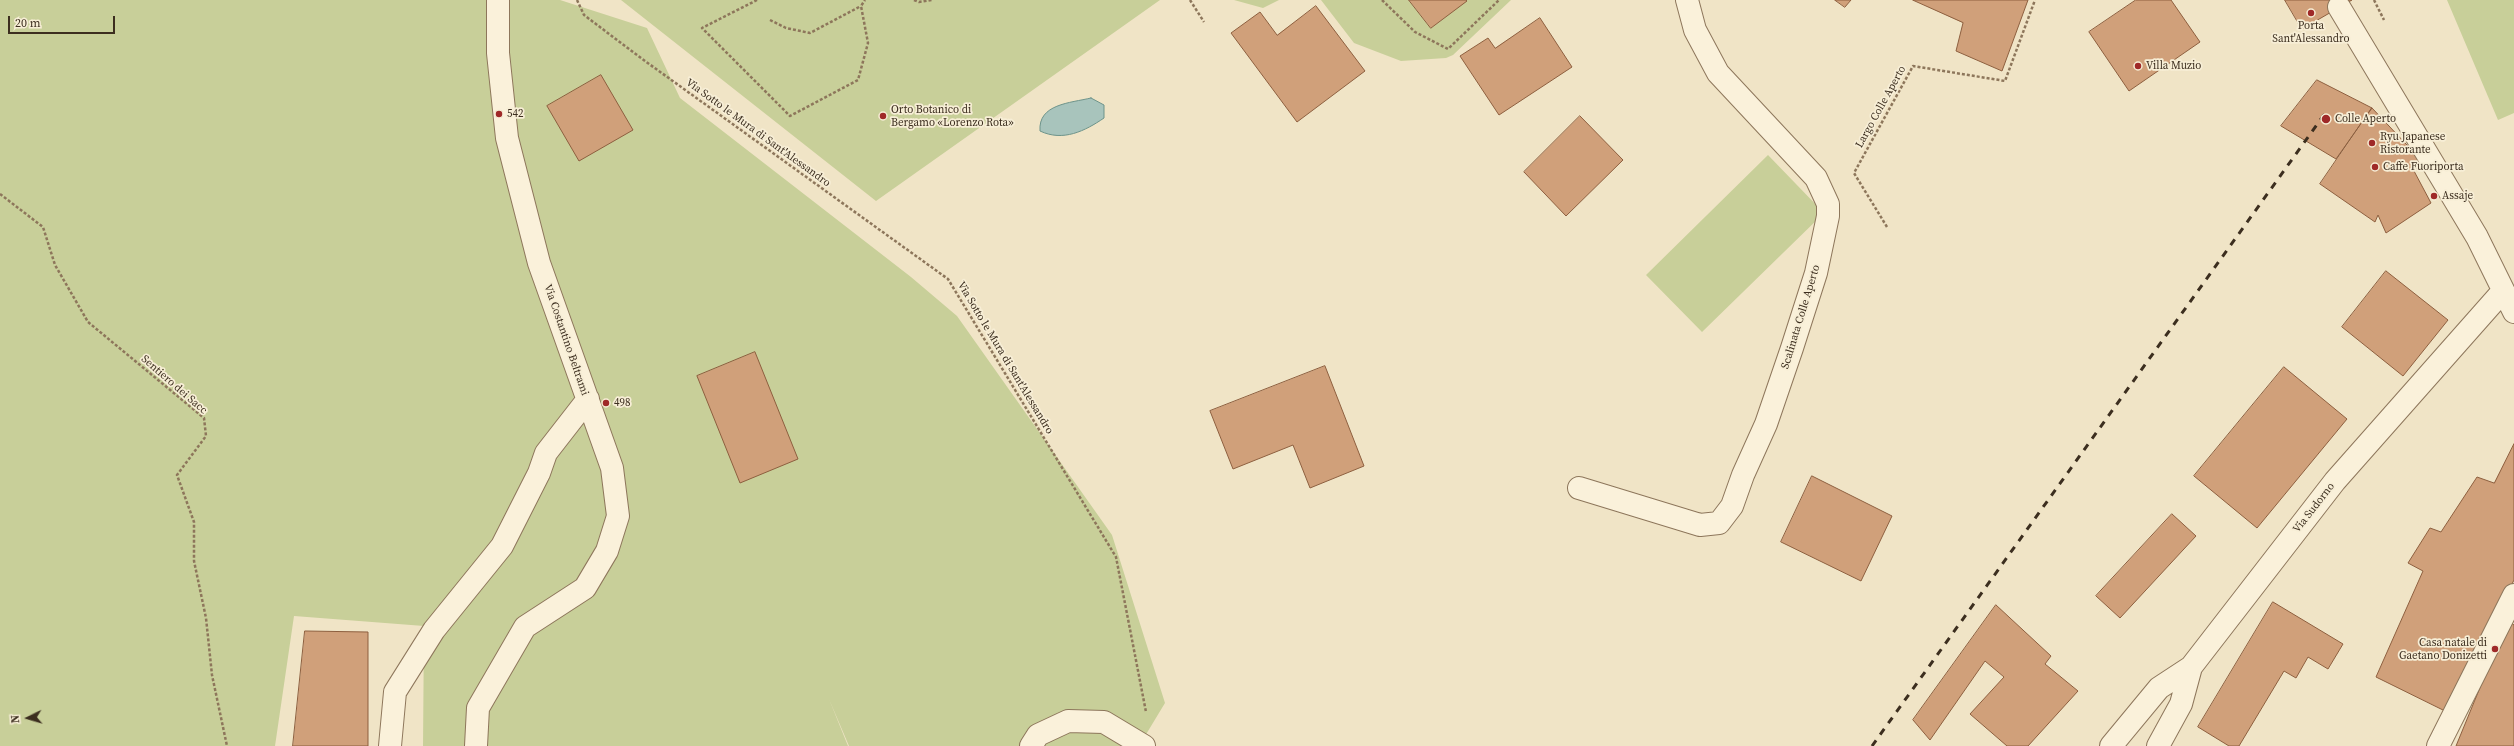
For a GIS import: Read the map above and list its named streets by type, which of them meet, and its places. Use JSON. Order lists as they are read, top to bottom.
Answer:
{
  "streets": {
    "street": ["Scalinata Colle Aperto", "Via Costantino Beltrami", "Via Sudorno"],
    "path": ["Largo Colle Aperto", "Via Sotto le Mura di Sant'Alessandro", "Sentiero dei Sacc"]
  },
  "places": [
    "Porta Sant'Alessandro",
    "Villa Muzio",
    "542",
    "Orto Botanico di Bergamo «Lorenzo Rota»",
    "Colle Aperto",
    "Ryu Japanese Ristorante",
    "Caffe Fuoriporta",
    "Assaje",
    "498",
    "Casa natale di Gaetano Donizetti"
  ],
  "scale_bar": "20 m",
  "north": "left"
}
